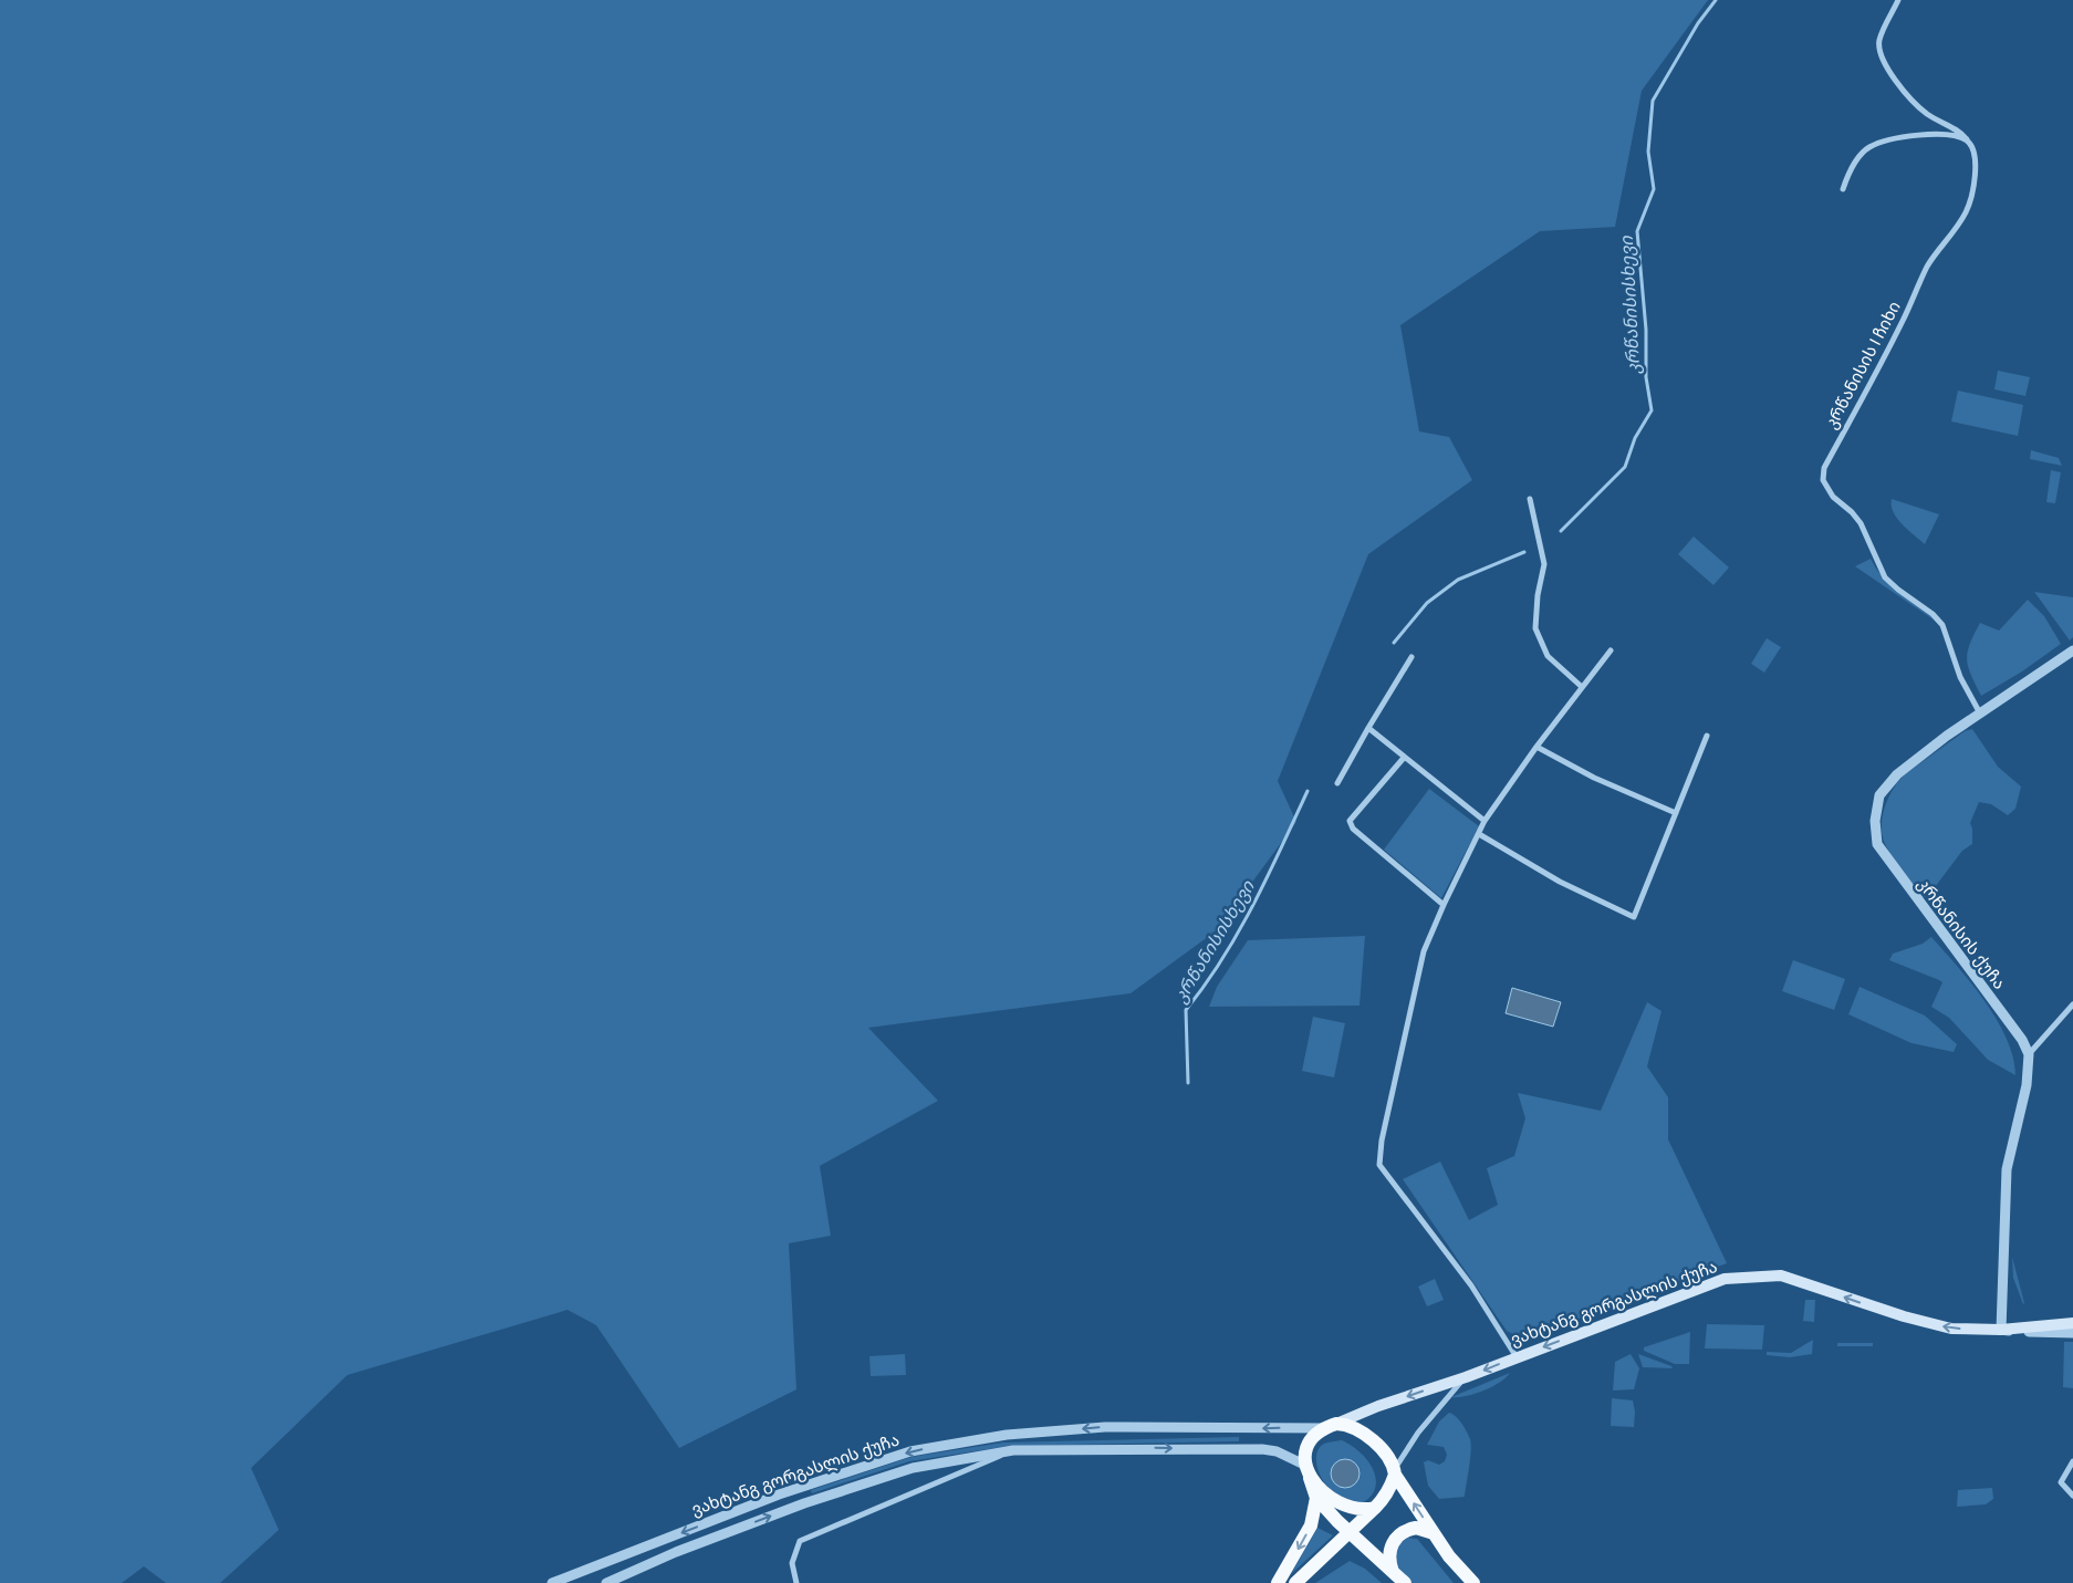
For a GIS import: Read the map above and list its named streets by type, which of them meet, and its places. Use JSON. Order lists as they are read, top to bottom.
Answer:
{
  "streets": {
    "main road": ["ვახტანგ გორგასლის ქუჩა"],
    "street": ["კრწანისის I ჩიხი", "კრწანისის ქუჩა"]
  },
  "crossings": [
    ["კრწანისის I ჩიხი", "კრწანისის ქუჩა"]
  ],
  "water": ["კრწანისისხევი"]
}
